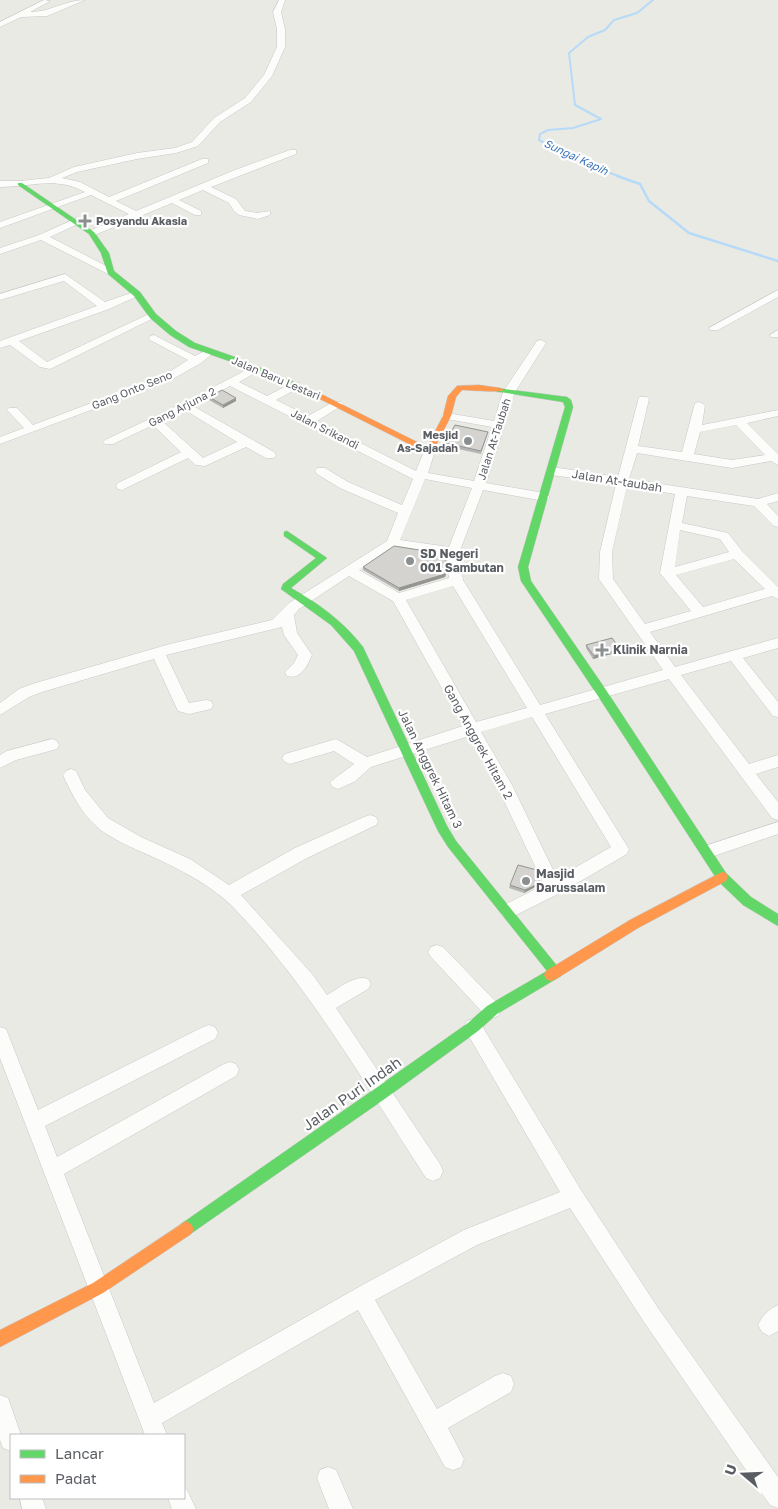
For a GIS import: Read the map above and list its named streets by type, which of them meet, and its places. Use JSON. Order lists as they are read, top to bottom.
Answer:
{
  "streets": {
    "street": [
      "Jalan Baru Lestari",
      "Gang Onto Seno",
      "Gang Arjuna 2",
      "Jalan Srikandi",
      "Jalan At-Taubah",
      "Jalan At-taubah",
      "Gang Anggrek Hitam 2",
      "Jalan Anggrek Hitam 3",
      "Jalan Puri Indah"
    ]
  },
  "crossings": [
    ["Jalan Baru Lestari", "Gang Onto Seno"],
    ["Jalan Baru Lestari", "Gang Arjuna 2"],
    ["Gang Arjuna 2", "Jalan Srikandi"],
    ["Jalan Srikandi", "Jalan At-Taubah"],
    ["Jalan Anggrek Hitam 3", "Jalan Puri Indah"]
  ],
  "water": ["Sungai Kapih"],
  "places": {
    "health": ["Posyandu Akasia", "Klinik Narnia"],
    "other": ["Mesjid As-Sajadah", "SD Negeri 001 Sambutan", "Masjid Darussalam"]
  },
  "legend": ["Lancar", "Padat"],
  "north": "left"
}
